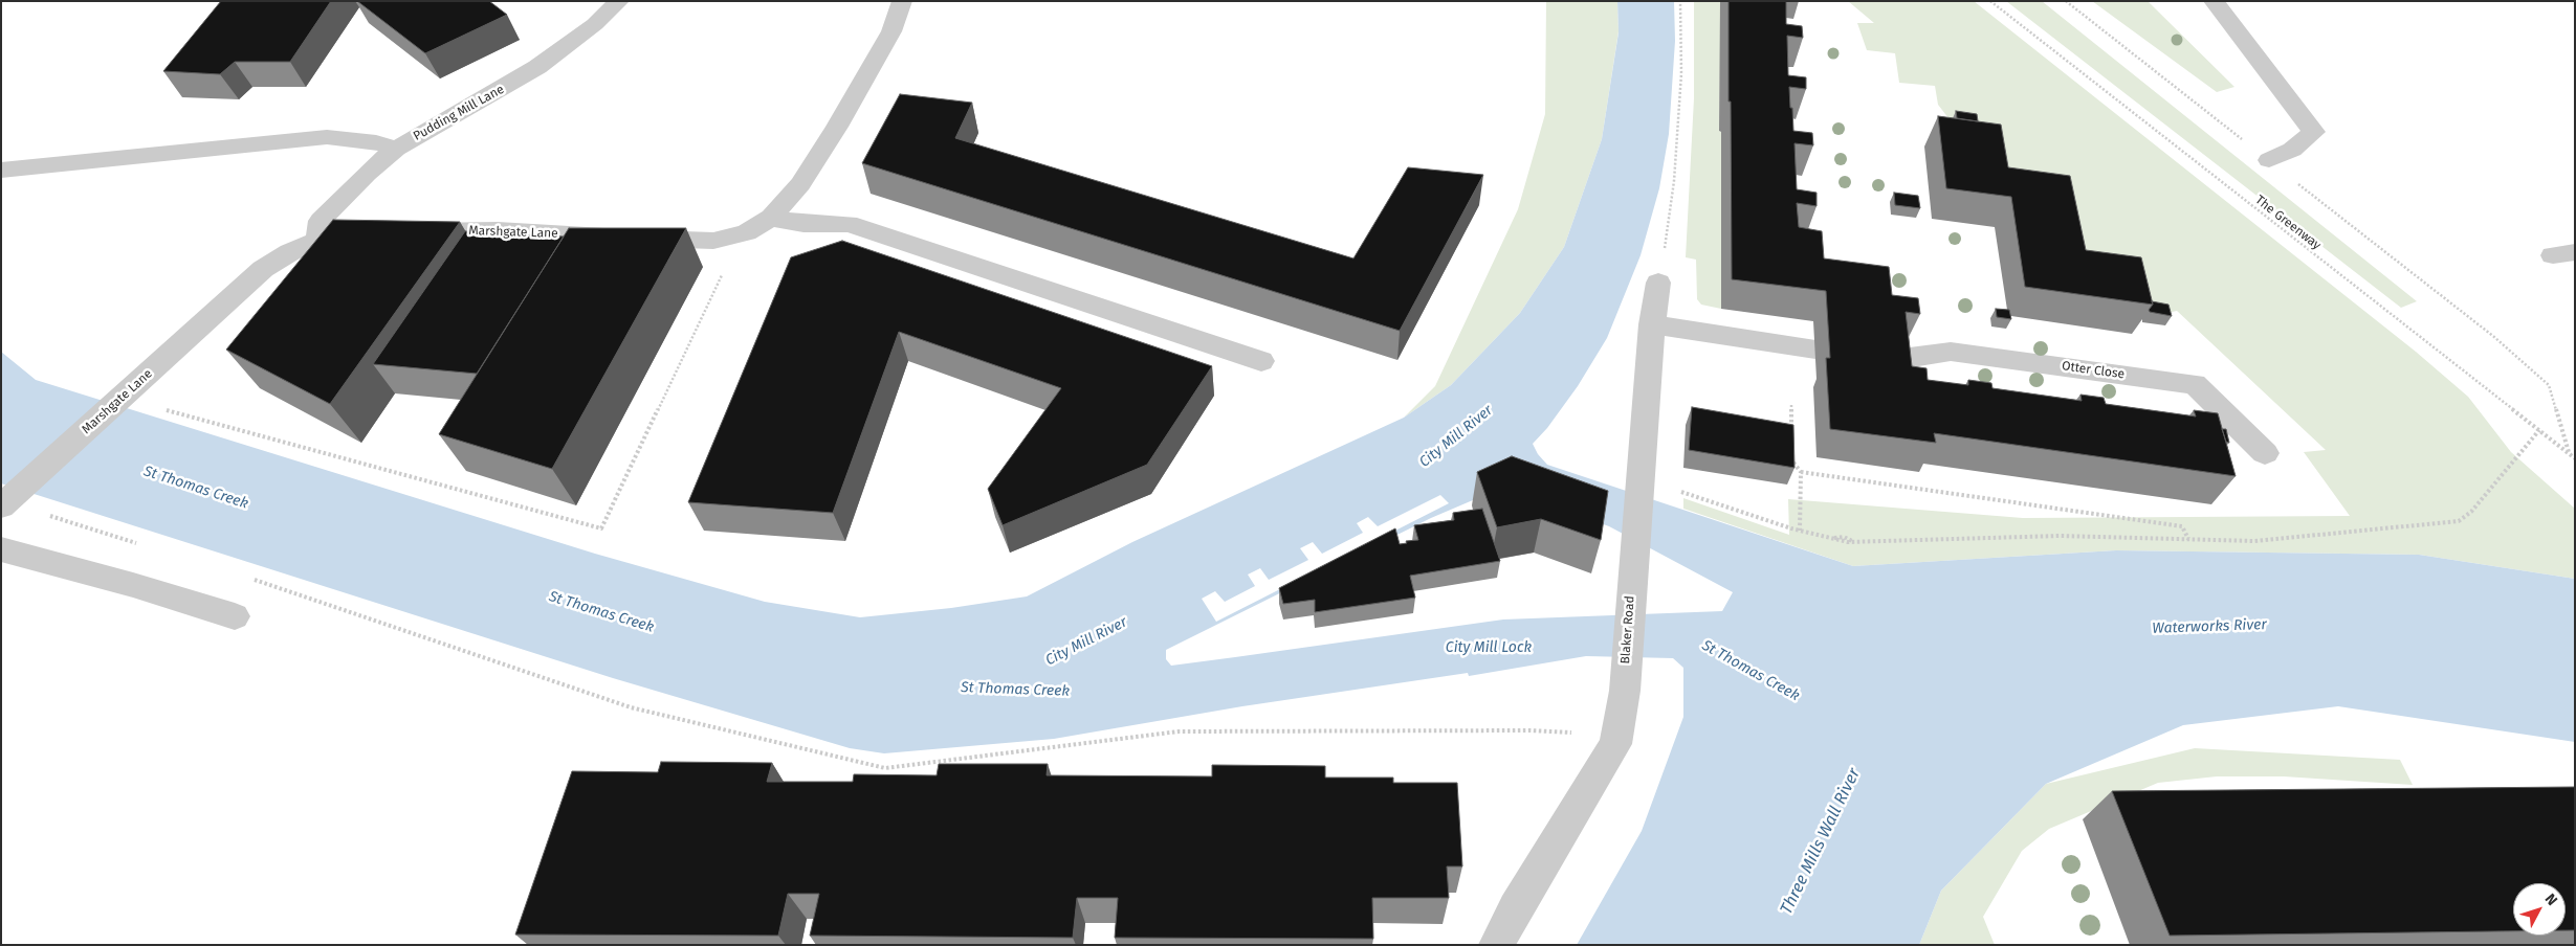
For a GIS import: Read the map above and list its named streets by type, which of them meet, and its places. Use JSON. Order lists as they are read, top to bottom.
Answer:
{
  "streets": {
    "street": [
      "Pudding Mill Lane",
      "Marshgate Lane",
      "Otter Close",
      "Blaker Road"
    ],
    "path": ["The Greenway"]
  },
  "crossings": [
    ["Pudding Mill Lane", "Marshgate Lane"]
  ],
  "water": [
    "City Mill River",
    "St Thomas Creek",
    "Waterworks River",
    "City Mill Lock",
    "Three Mills Wall River"
  ],
  "north": "top right"
}
